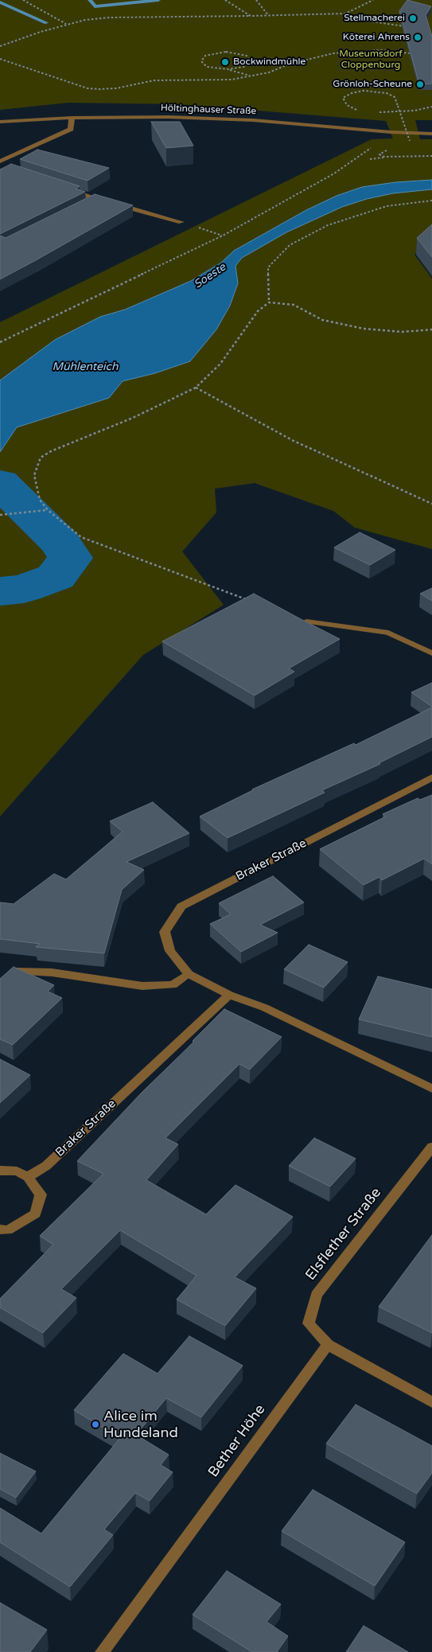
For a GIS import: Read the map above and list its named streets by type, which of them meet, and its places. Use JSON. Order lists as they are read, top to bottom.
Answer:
{
  "streets": {
    "street": [
      "Höltinghauser Straße",
      "Braker Straße",
      "Elsflether Straße",
      "Bether Höhe"
    ]
  },
  "crossings": [
    ["Elsflether Straße", "Bether Höhe"]
  ],
  "water": ["Soeste", "Mühlenteich"],
  "parks": ["Museumsdorf Cloppenburg"],
  "places": [
    "Stellmacherei",
    "Köterei Ahrens",
    "Bockwindmühle",
    "Grönloh-Scheune",
    "Alice im Hundeland"
  ]
}
